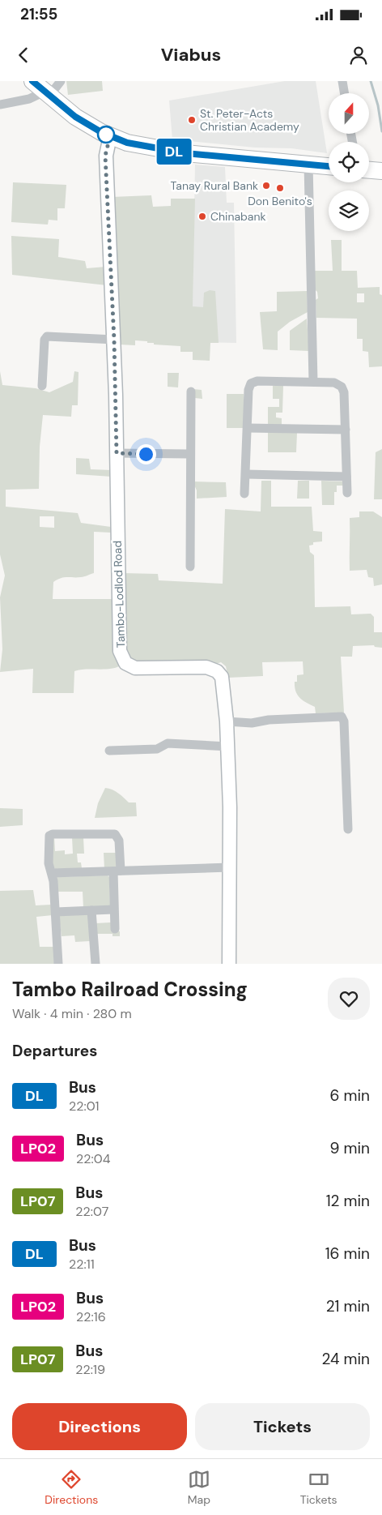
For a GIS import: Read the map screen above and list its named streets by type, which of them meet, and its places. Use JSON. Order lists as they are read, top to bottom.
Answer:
{
  "streets": {
    "street": ["Tambo-Lodlod Road"]
  },
  "places": [
    "St. Peter-Acts Christian Academy",
    "Tanay Rural Bank",
    "Don Benito's",
    "Chinabank"
  ],
  "lines": ["bus line DL"],
  "north": "top",
  "page": {
    "status": "21:55",
    "header": "Viabus",
    "on_map": "DL",
    "heading": [
      ["Tambo Railroad Crossing", "Walk · 4 min · 280 m"],
      "Departures"
    ],
    "list": [
      {
        "mark": "DL",
        "name": "Bus",
        "note": "22:01",
        "value": "6 min"
      },
      {
        "mark": "LP02",
        "name": "Bus",
        "note": "22:04",
        "value": "9 min"
      },
      {
        "mark": "LP07",
        "name": "Bus",
        "note": "22:07",
        "value": "12 min"
      },
      {
        "mark": "DL",
        "name": "Bus",
        "note": "22:11",
        "value": "16 min"
      },
      {
        "mark": "LP02",
        "name": "Bus",
        "note": "22:16",
        "value": "21 min"
      },
      {
        "mark": "LP07",
        "name": "Bus",
        "note": "22:19",
        "value": "24 min"
      }
    ],
    "buttons": ["Directions", "Tickets"],
    "tabs": ["Directions", "Map", "Tickets"]
  }
}
